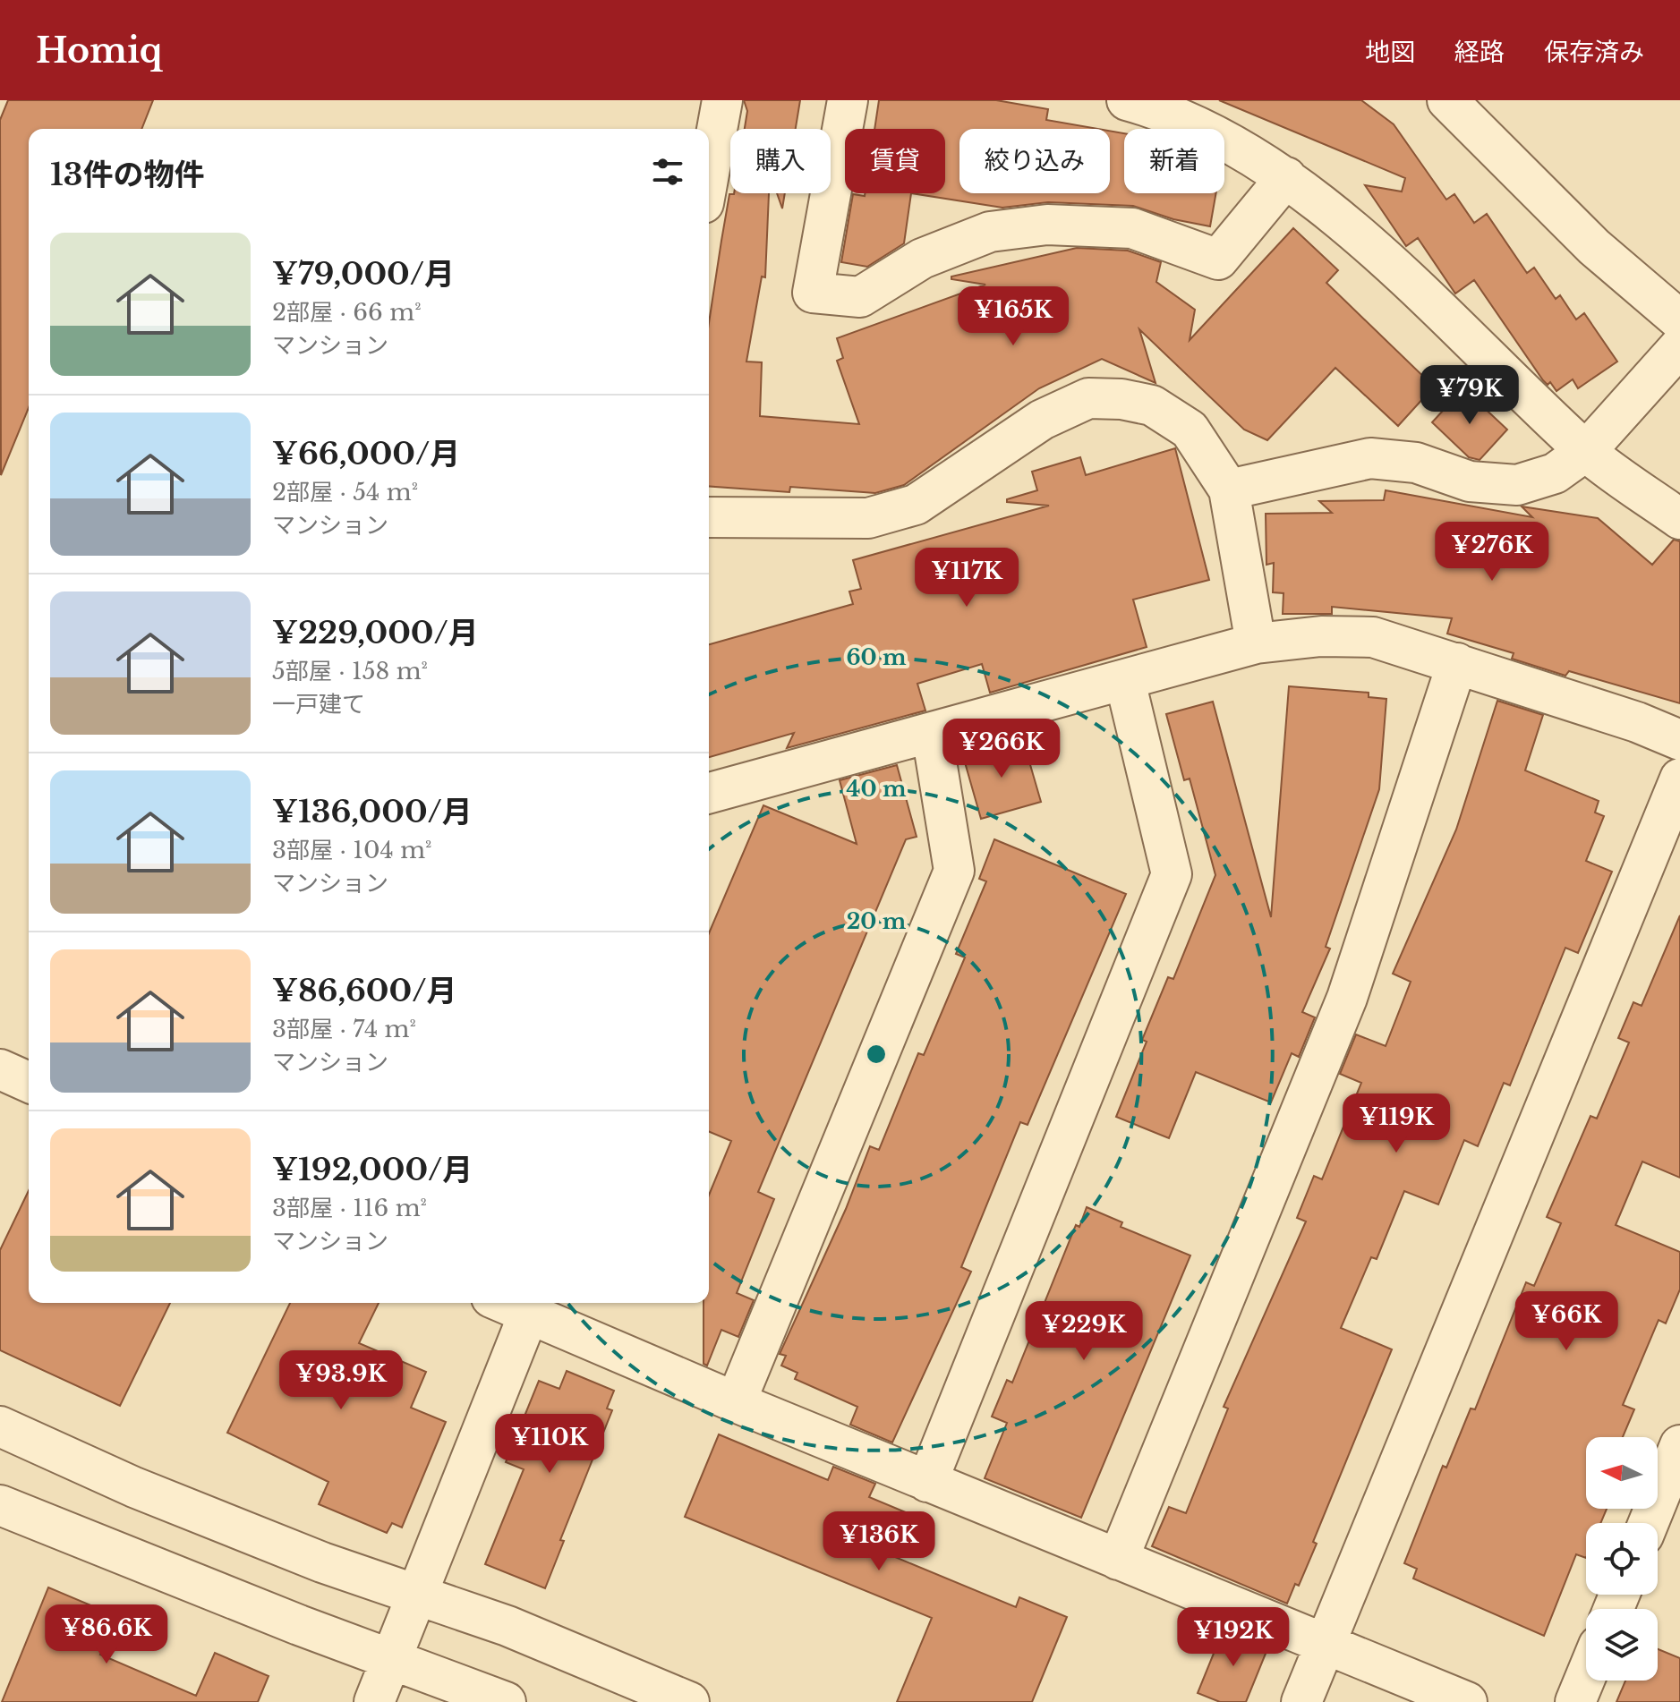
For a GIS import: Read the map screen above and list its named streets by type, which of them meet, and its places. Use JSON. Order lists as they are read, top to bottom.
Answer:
{
  "north": "left",
  "page": {
    "header": "Homiq",
    "nav": ["地図", "経路", "保存済み"],
    "chip": [
      "購入",
      "賃貸",
      "絞り込み",
      "新着"
    ],
    "heading": "13件の物件",
    "list": [
      {
        "name": "¥79,000/月",
        "note": "2部屋 · 66 m² · マンション"
      },
      {
        "name": "¥66,000/月",
        "note": "2部屋 · 54 m² · マンション"
      },
      {
        "name": "¥229,000/月",
        "note": "5部屋 · 158 m² · 一戸建て"
      },
      {
        "name": "¥136,000/月",
        "note": "3部屋 · 104 m² · マンション"
      },
      {
        "name": "¥86,600/月",
        "note": "3部屋 · 74 m² · マンション"
      },
      {
        "name": "¥192,000/月",
        "note": "3部屋 · 116 m² · マンション"
      }
    ],
    "price": [
      "¥165K",
      "¥79K",
      "¥276K",
      "¥117K",
      "¥266K",
      "¥119K",
      "¥66K",
      "¥229K",
      "¥93.9K",
      "¥110K",
      "¥136K",
      "¥86.6K",
      "¥192K"
    ]
  },
  "rings": ["60 m", "40 m", "20 m"]
}
